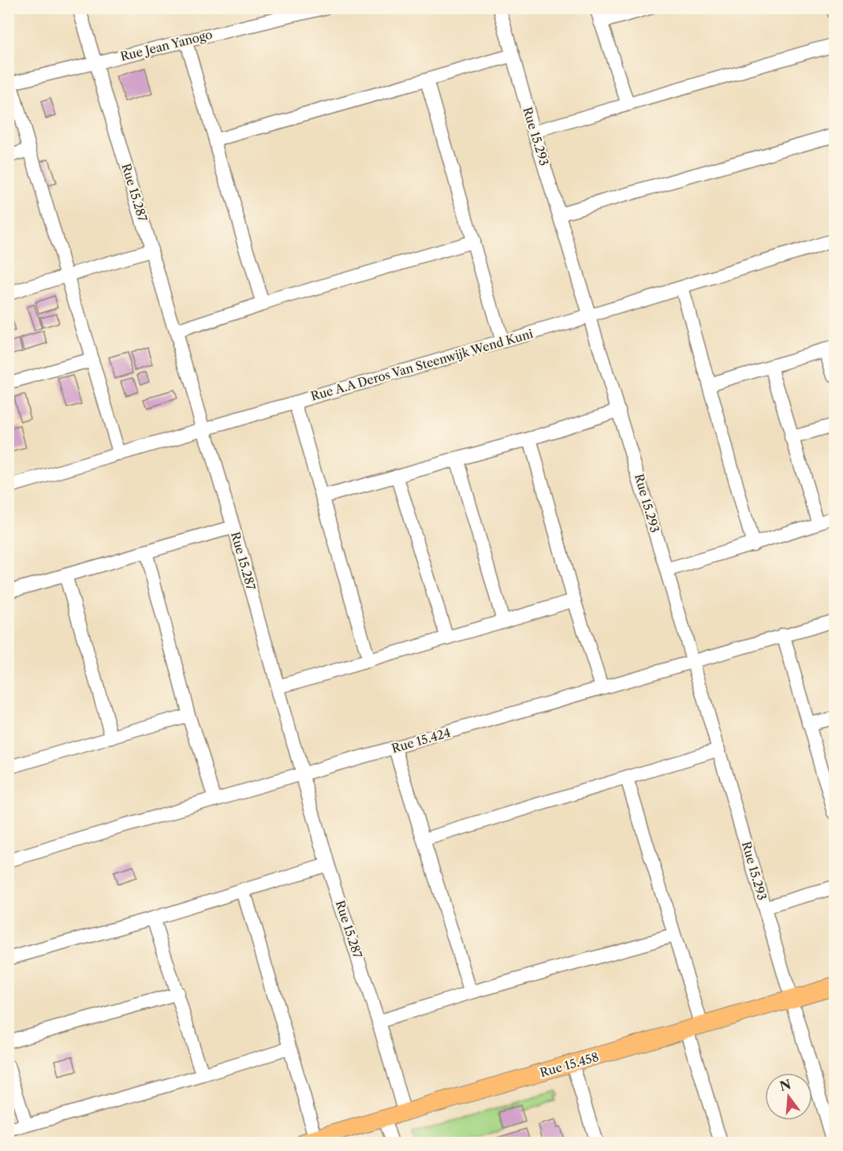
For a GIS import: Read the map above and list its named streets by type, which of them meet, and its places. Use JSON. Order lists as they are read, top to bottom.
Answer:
{
  "streets": {
    "main road": ["Rue 15.458"],
    "street": [
      "Rue Jean Yanogo",
      "Rue 15.293",
      "Rue 15.287",
      "Rue A.A Deros Van Steenwijk Wend Kuni",
      "Rue 15.424"
    ]
  },
  "crossings": [
    ["Rue Jean Yanogo", "Rue 15.287"],
    ["Rue 15.293", "Rue A.A Deros Van Steenwijk Wend Kuni"],
    ["Rue 15.293", "Rue 15.424"],
    ["Rue 15.293", "Rue 15.458"],
    ["Rue 15.287", "Rue A.A Deros Van Steenwijk Wend Kuni"],
    ["Rue 15.287", "Rue 15.424"],
    ["Rue 15.287", "Rue 15.458"]
  ],
  "north": "top"
}
